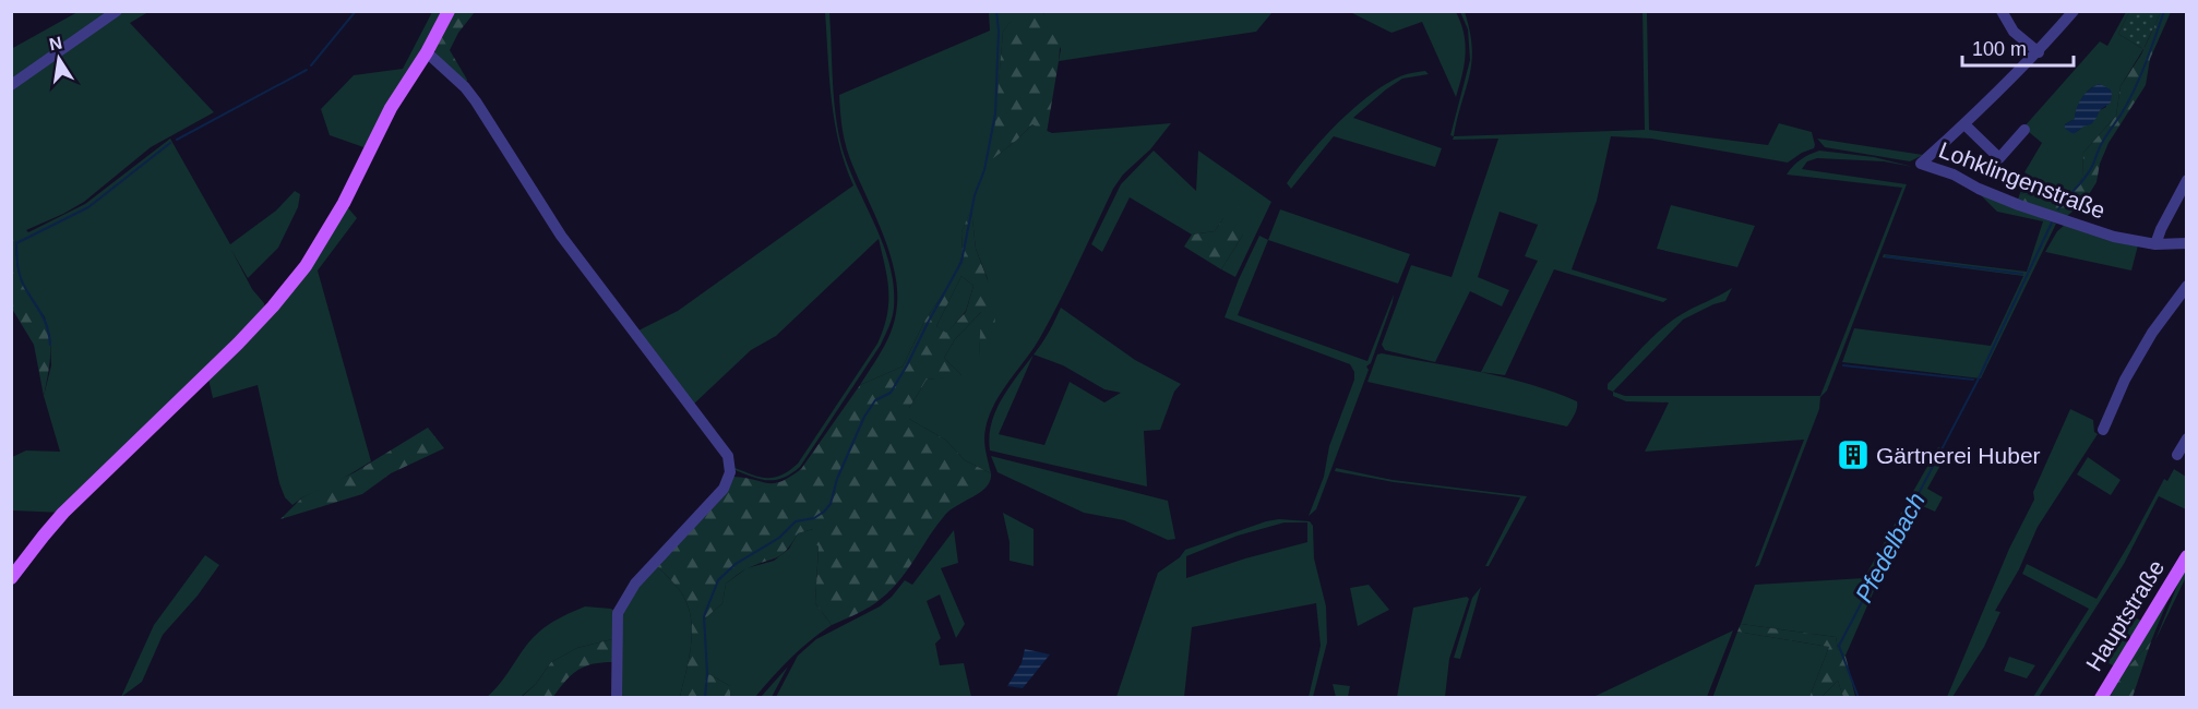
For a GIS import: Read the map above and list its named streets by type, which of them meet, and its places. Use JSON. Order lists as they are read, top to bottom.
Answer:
{
  "streets": {
    "main road": ["Hauptstraße"],
    "street": ["Lohklingenstraße"]
  },
  "water": ["Pfedelbach"],
  "places": {
    "building": ["Gärtnerei Huber"]
  },
  "scale_bar": "100 m",
  "north": "top"
}
